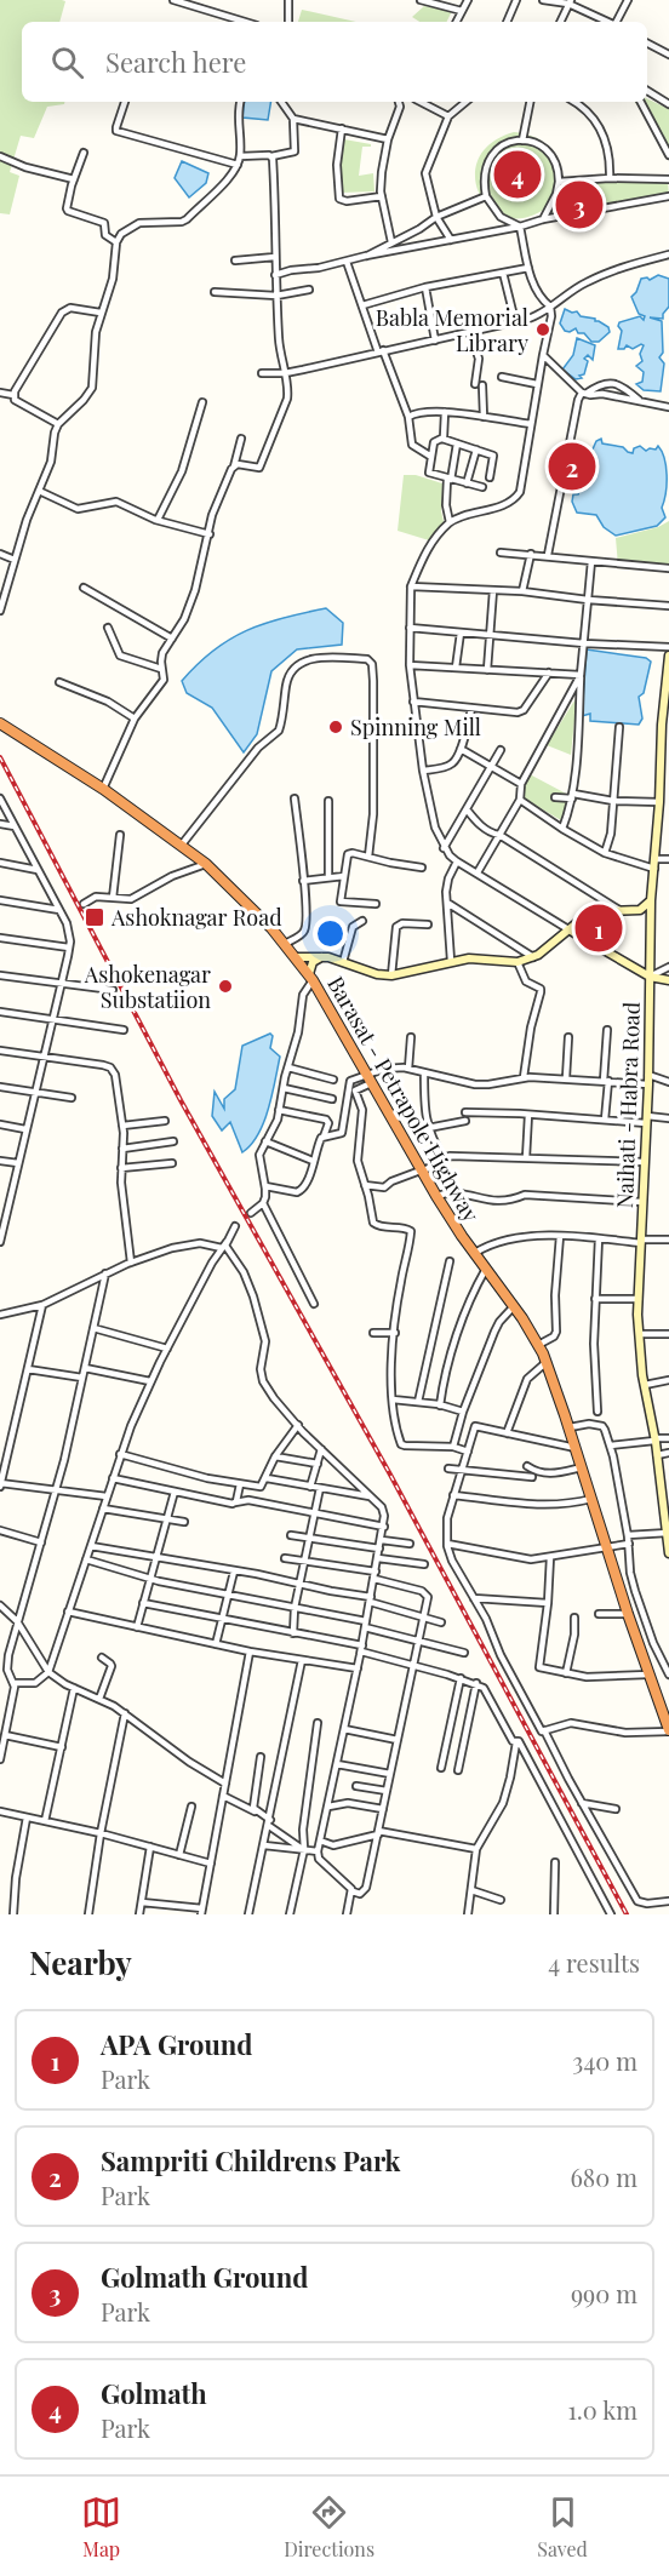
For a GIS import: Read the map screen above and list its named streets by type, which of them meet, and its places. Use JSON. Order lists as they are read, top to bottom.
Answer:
{
  "streets": {
    "highway": ["Barasat - Petrapole Highway"],
    "main road": ["Naihati - Habra Road"]
  },
  "places": {
    "other": ["Babla Memorial Library", "Spinning Mill", "Ashokenagar Substatiion"],
    "transit": ["Ashoknagar Road"]
  },
  "page": {
    "search": "Search here",
    "pins": [
      "4",
      "3",
      "2",
      "1"
    ],
    "heading": ["Nearby", "4 results"],
    "list": [
      {
        "mark": "1",
        "name": "APA Ground",
        "note": "Park",
        "value": "340 m"
      },
      {
        "mark": "2",
        "name": "Sampriti Childrens Park",
        "note": "Park",
        "value": "680 m"
      },
      {
        "mark": "3",
        "name": "Golmath Ground",
        "note": "Park",
        "value": "990 m"
      },
      {
        "mark": "4",
        "name": "Golmath",
        "note": "Park",
        "value": "1.0 km"
      }
    ],
    "nav": ["Map", "Directions", "Saved"]
  }
}
